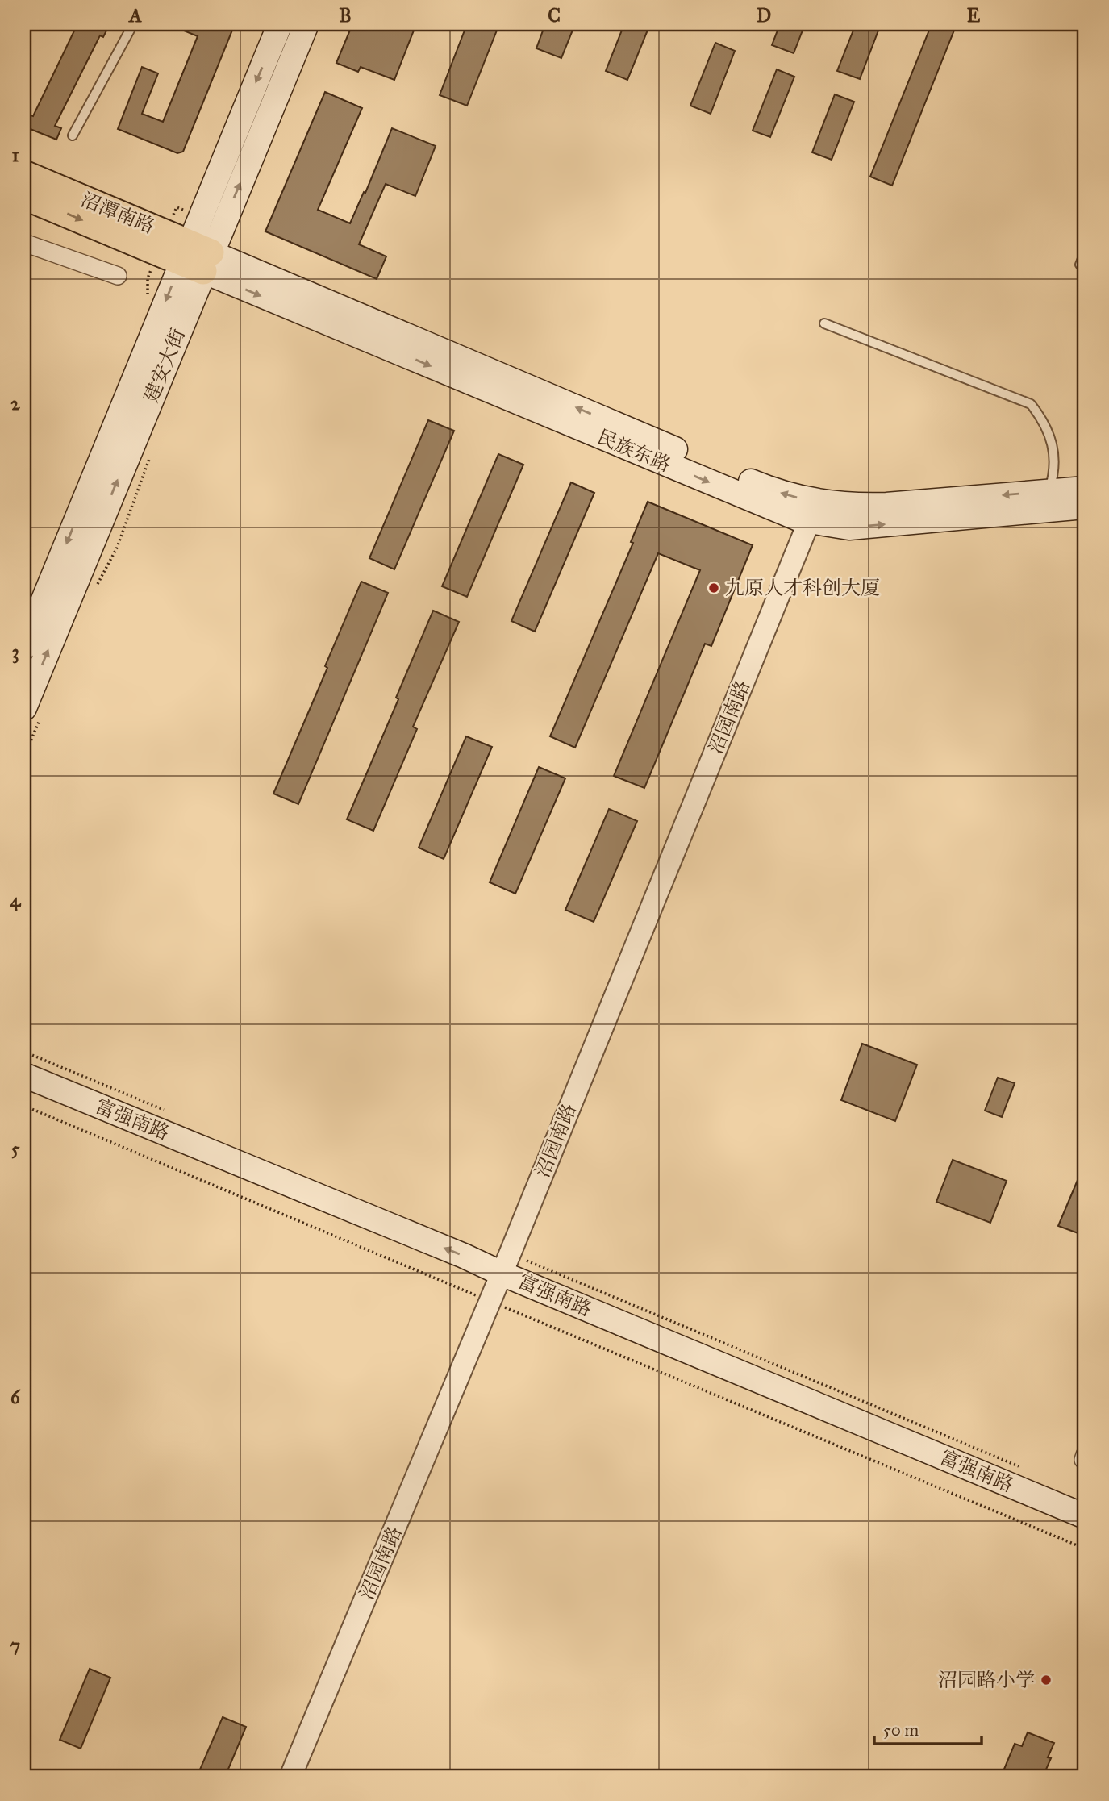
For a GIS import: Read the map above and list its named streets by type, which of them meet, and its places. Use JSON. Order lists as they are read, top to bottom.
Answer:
{
  "streets": {
    "main road": [
      "沼潭南路",
      "建安大街",
      "民族东路",
      "富强南路"
    ],
    "street": ["沼园南路"]
  },
  "crossings": [
    ["沼潭南路", "建安大街"],
    ["沼潭南路", "民族东路"],
    ["建安大街", "民族东路"],
    ["民族东路", "沼园南路"],
    ["沼园南路", "富强南路"]
  ],
  "places": ["九原人才科创大厦", "沼园路小学"],
  "scale_bar": "50 m",
  "grid": {
    "columns": [
      "A",
      "B",
      "C",
      "D",
      "E"
    ],
    "rows": [
      "1",
      "2",
      "3",
      "4",
      "5",
      "6",
      "7"
    ]
  }
}
